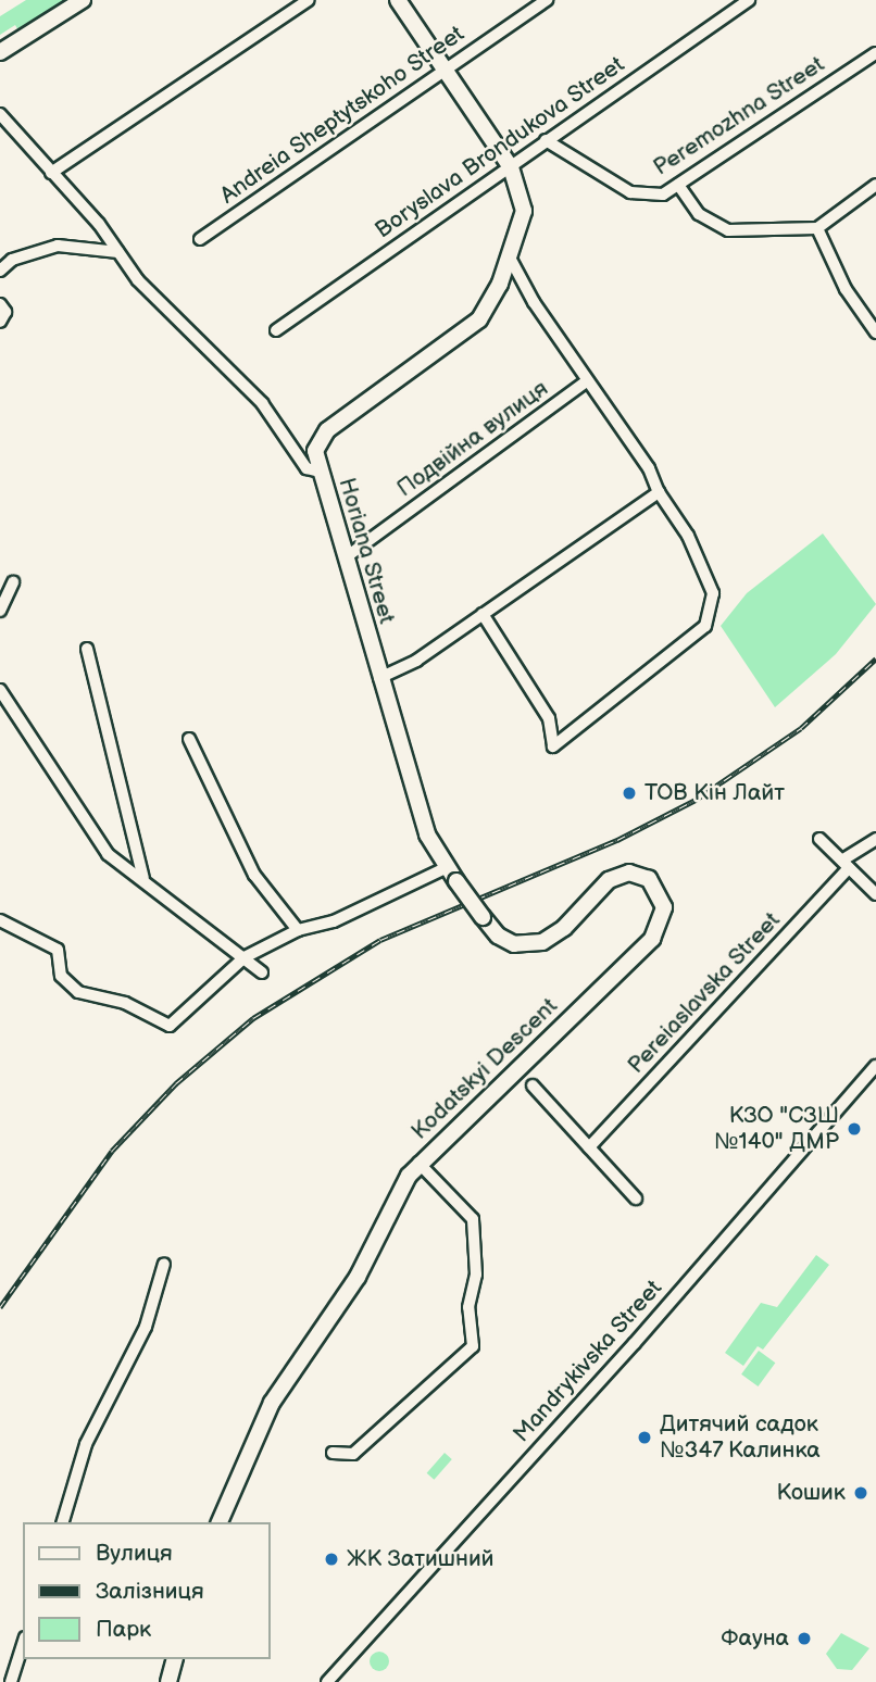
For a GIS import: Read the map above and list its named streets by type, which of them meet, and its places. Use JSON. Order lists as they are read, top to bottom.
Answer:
{
  "streets": {
    "street": [
      "Andreia Sheptytskoho Street",
      "Peremozhna Street",
      "Boryslava Brondukova Street",
      "Подвійна вулиця",
      "Horiana Street",
      "Pereiaslavska Street",
      "Kodatskyi Descent",
      "Mandrykivska Street"
    ]
  },
  "crossings": [
    ["Peremozhna Street", "Boryslava Brondukova Street"],
    ["Подвійна вулиця", "Horiana Street"],
    ["Horiana Street", "Kodatskyi Descent"]
  ],
  "places": [
    "ТОВ Кін Лайт",
    "КЗО \"СЗШ №140\" ДМР",
    "Дитячий садок №347 Калинка",
    "Кошик",
    "ЖК Затишний",
    "Фауна"
  ],
  "legend": ["Вулиця", "Залізниця", "Парк"]
}
